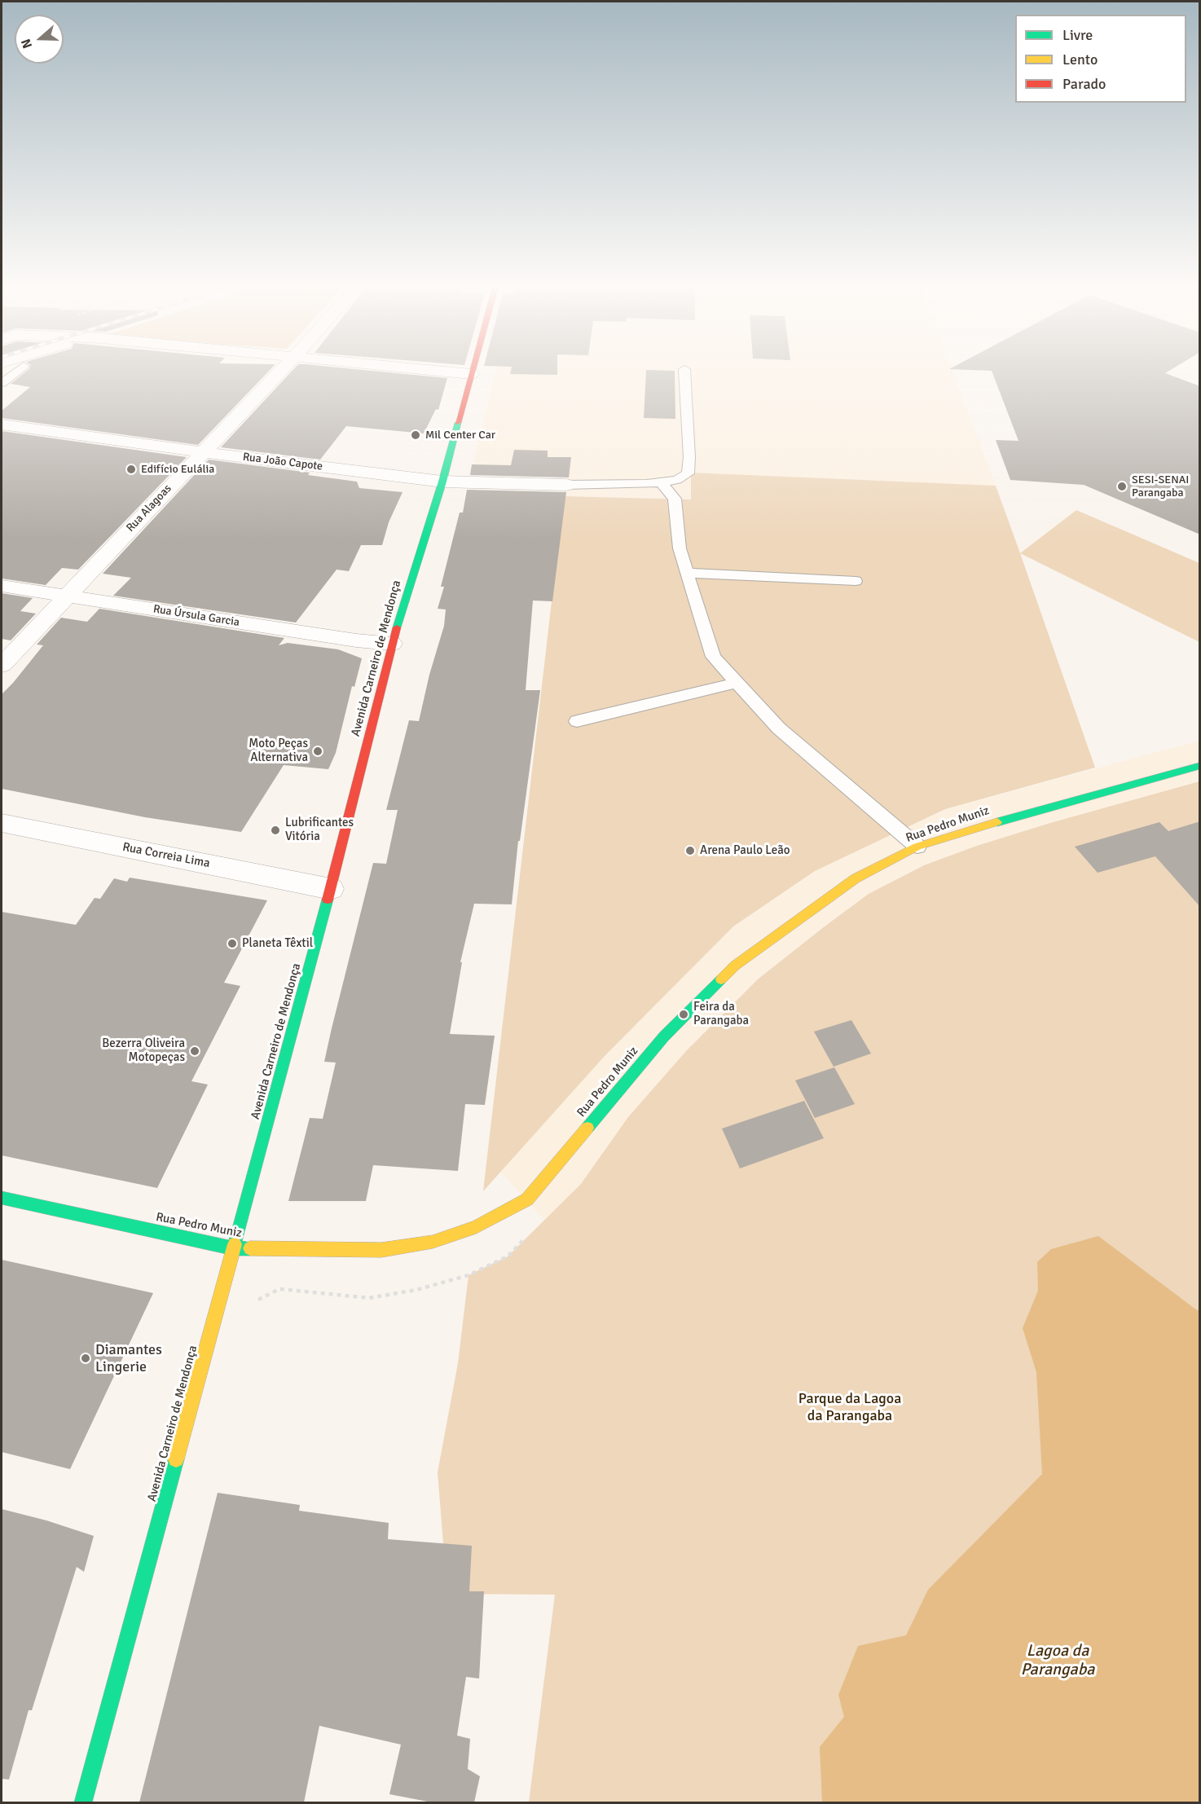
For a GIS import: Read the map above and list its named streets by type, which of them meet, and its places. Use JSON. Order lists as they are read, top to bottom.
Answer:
{
  "streets": {
    "main road": ["Avenida Carneiro de Mendonça", "Rua Pedro Muniz"],
    "street": [
      "Rua João Capote",
      "Rua Alagoas",
      "Rua Úrsula Garcia",
      "Rua Correia Lima"
    ]
  },
  "crossings": [
    ["Rua João Capote", "Rua Alagoas"],
    ["Rua João Capote", "Avenida Carneiro de Mendonça"],
    ["Rua Alagoas", "Rua Úrsula Garcia"],
    ["Rua Úrsula Garcia", "Avenida Carneiro de Mendonça"],
    ["Avenida Carneiro de Mendonça", "Rua Pedro Muniz"],
    ["Avenida Carneiro de Mendonça", "Rua Correia Lima"]
  ],
  "water": ["Lagoa da Parangaba"],
  "parks": ["Parque da Lagoa da Parangaba"],
  "places": [
    "Mil Center Car",
    "Edifício Eulália",
    "SESI-SENAI Parangaba",
    "Moto Peças Alternativa",
    "Lubrificantes Vitória",
    "Arena Paulo Leão",
    "Planeta Têxtil",
    "Feira da Parangaba",
    "Bezerra Oliveira Motopeças",
    "Diamantes Lingerie"
  ],
  "legend": ["Livre", "Lento", "Parado"],
  "north": "left"
}
